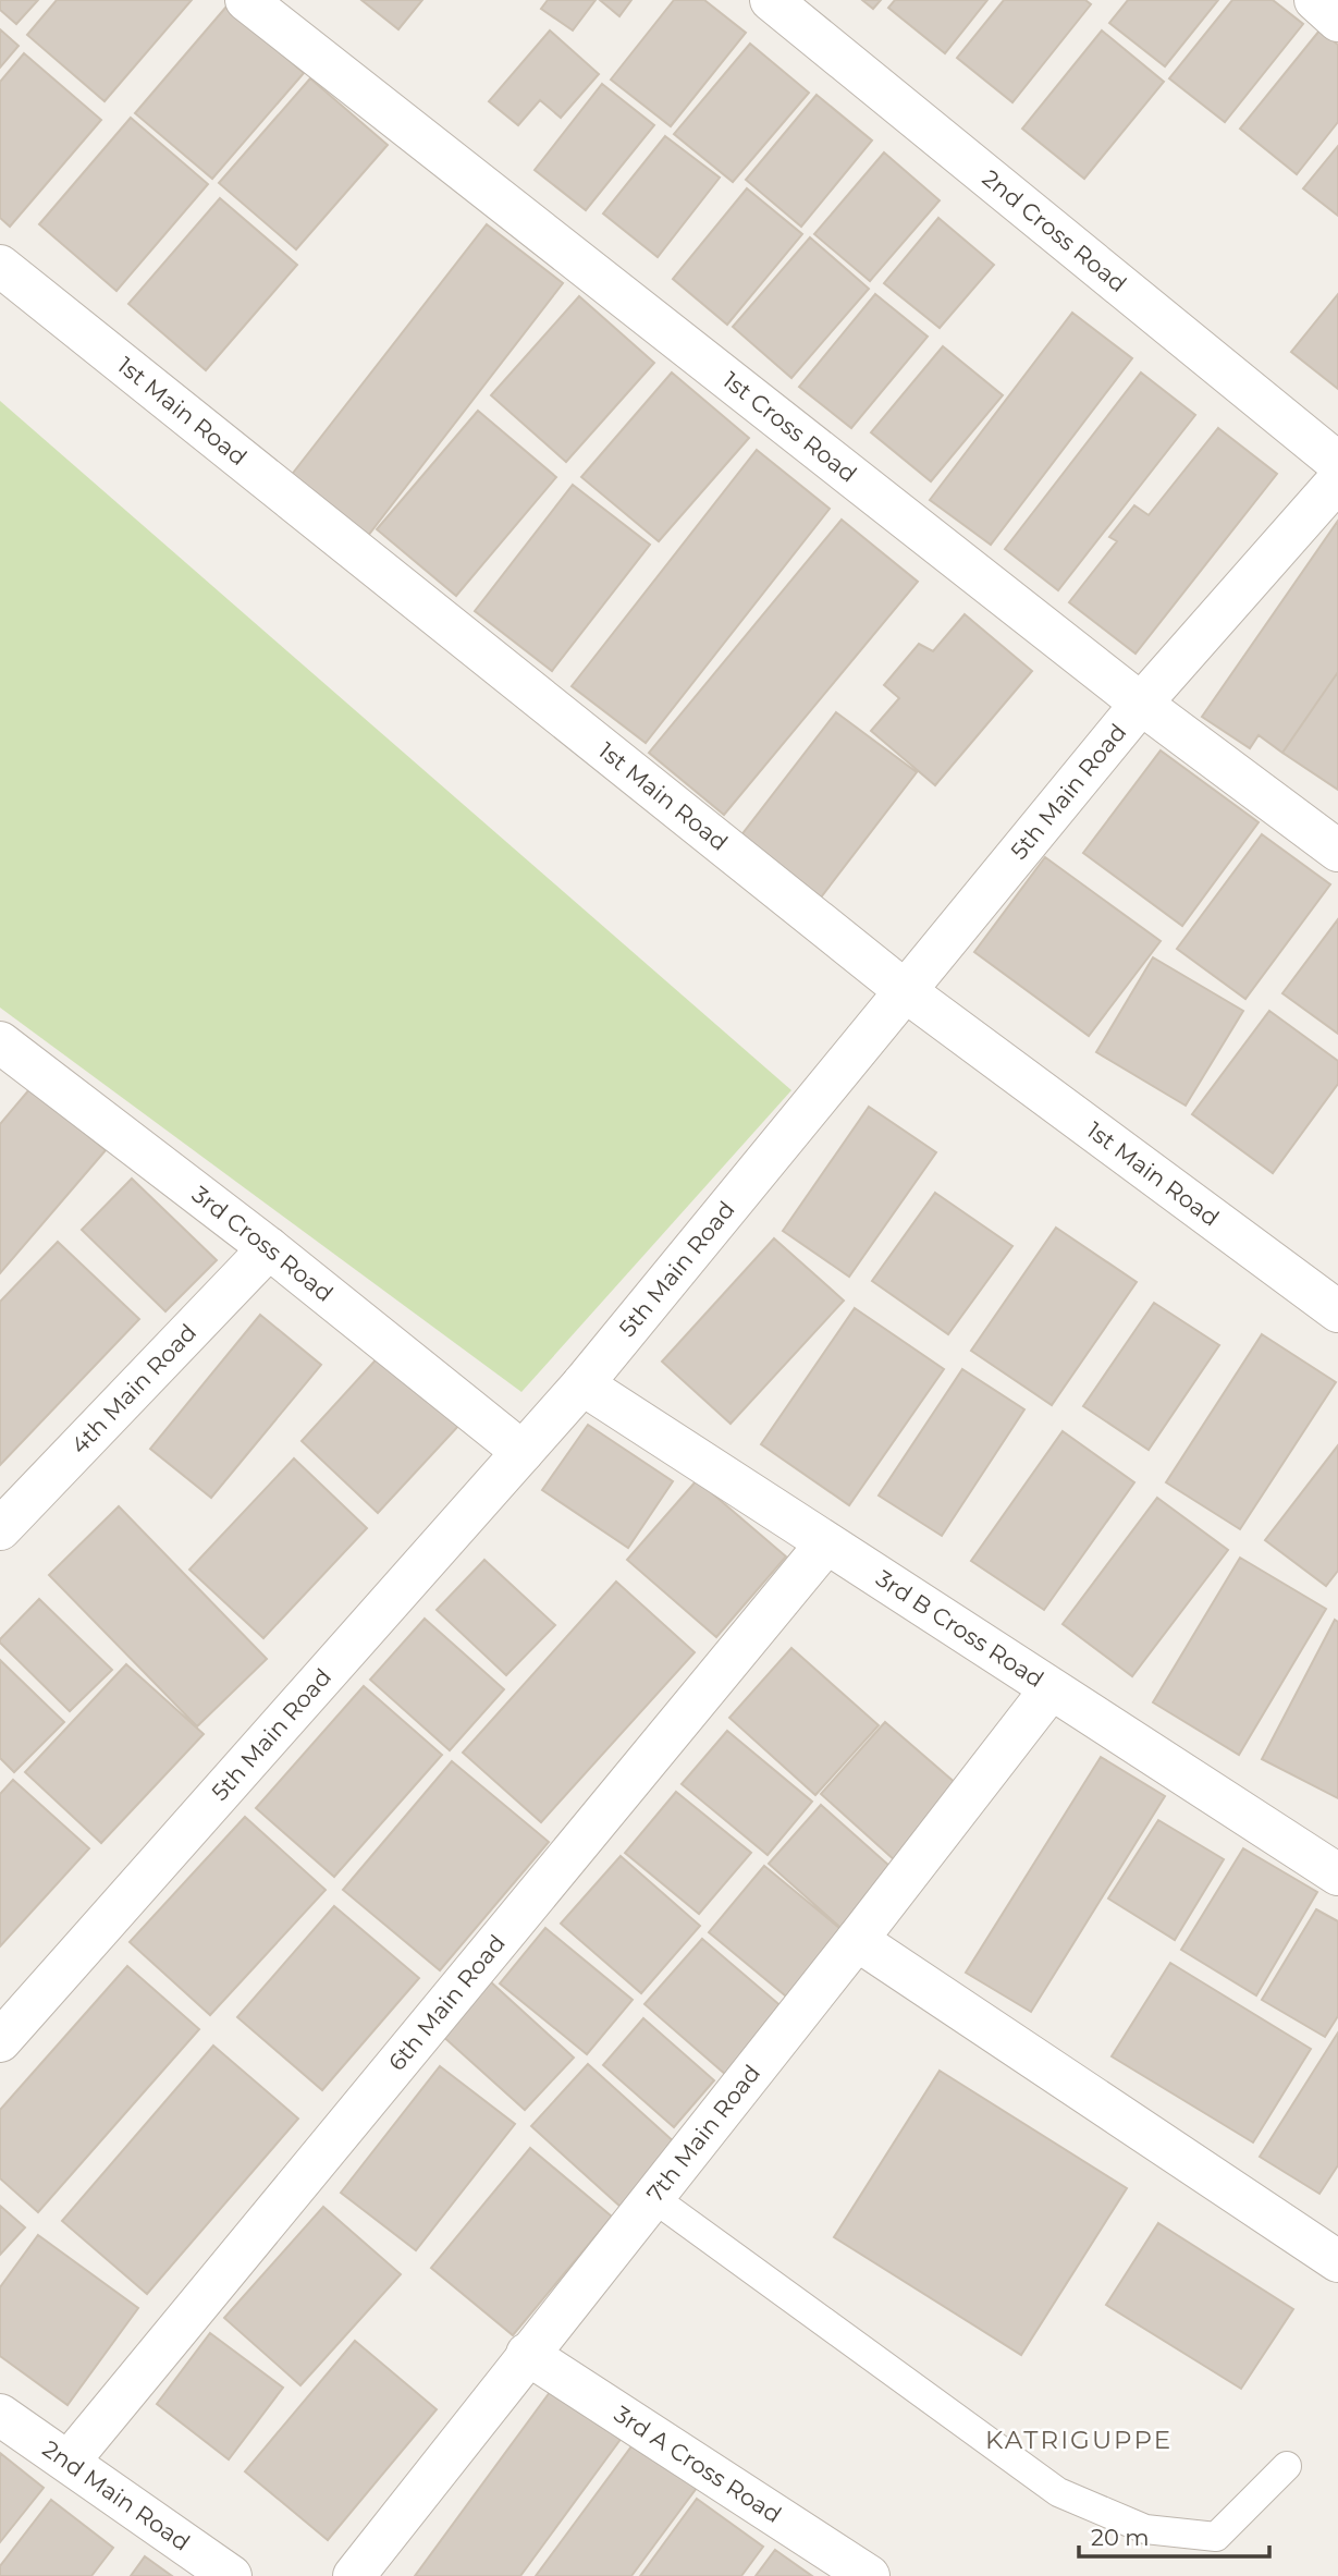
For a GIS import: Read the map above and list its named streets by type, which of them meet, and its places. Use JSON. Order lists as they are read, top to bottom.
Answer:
{
  "streets": {
    "street": [
      "2nd Cross Road",
      "1st Main Road",
      "1st Cross Road",
      "5th Main Road",
      "3rd Cross Road",
      "4th Main Road",
      "3rd B Cross Road",
      "6th Main Road",
      "7th Main Road",
      "3rd A Cross Road",
      "2nd Main Road"
    ]
  },
  "crossings": [
    ["1st Main Road", "5th Main Road"],
    ["1st Cross Road", "5th Main Road"],
    ["5th Main Road", "3rd Cross Road"],
    ["5th Main Road", "3rd B Cross Road"],
    ["3rd Cross Road", "4th Main Road"],
    ["3rd B Cross Road", "6th Main Road"],
    ["3rd B Cross Road", "7th Main Road"],
    ["6th Main Road", "2nd Main Road"],
    ["7th Main Road", "3rd A Cross Road"]
  ],
  "districts": ["KATRIGUPPE"],
  "scale_bar": "20 m"
}
